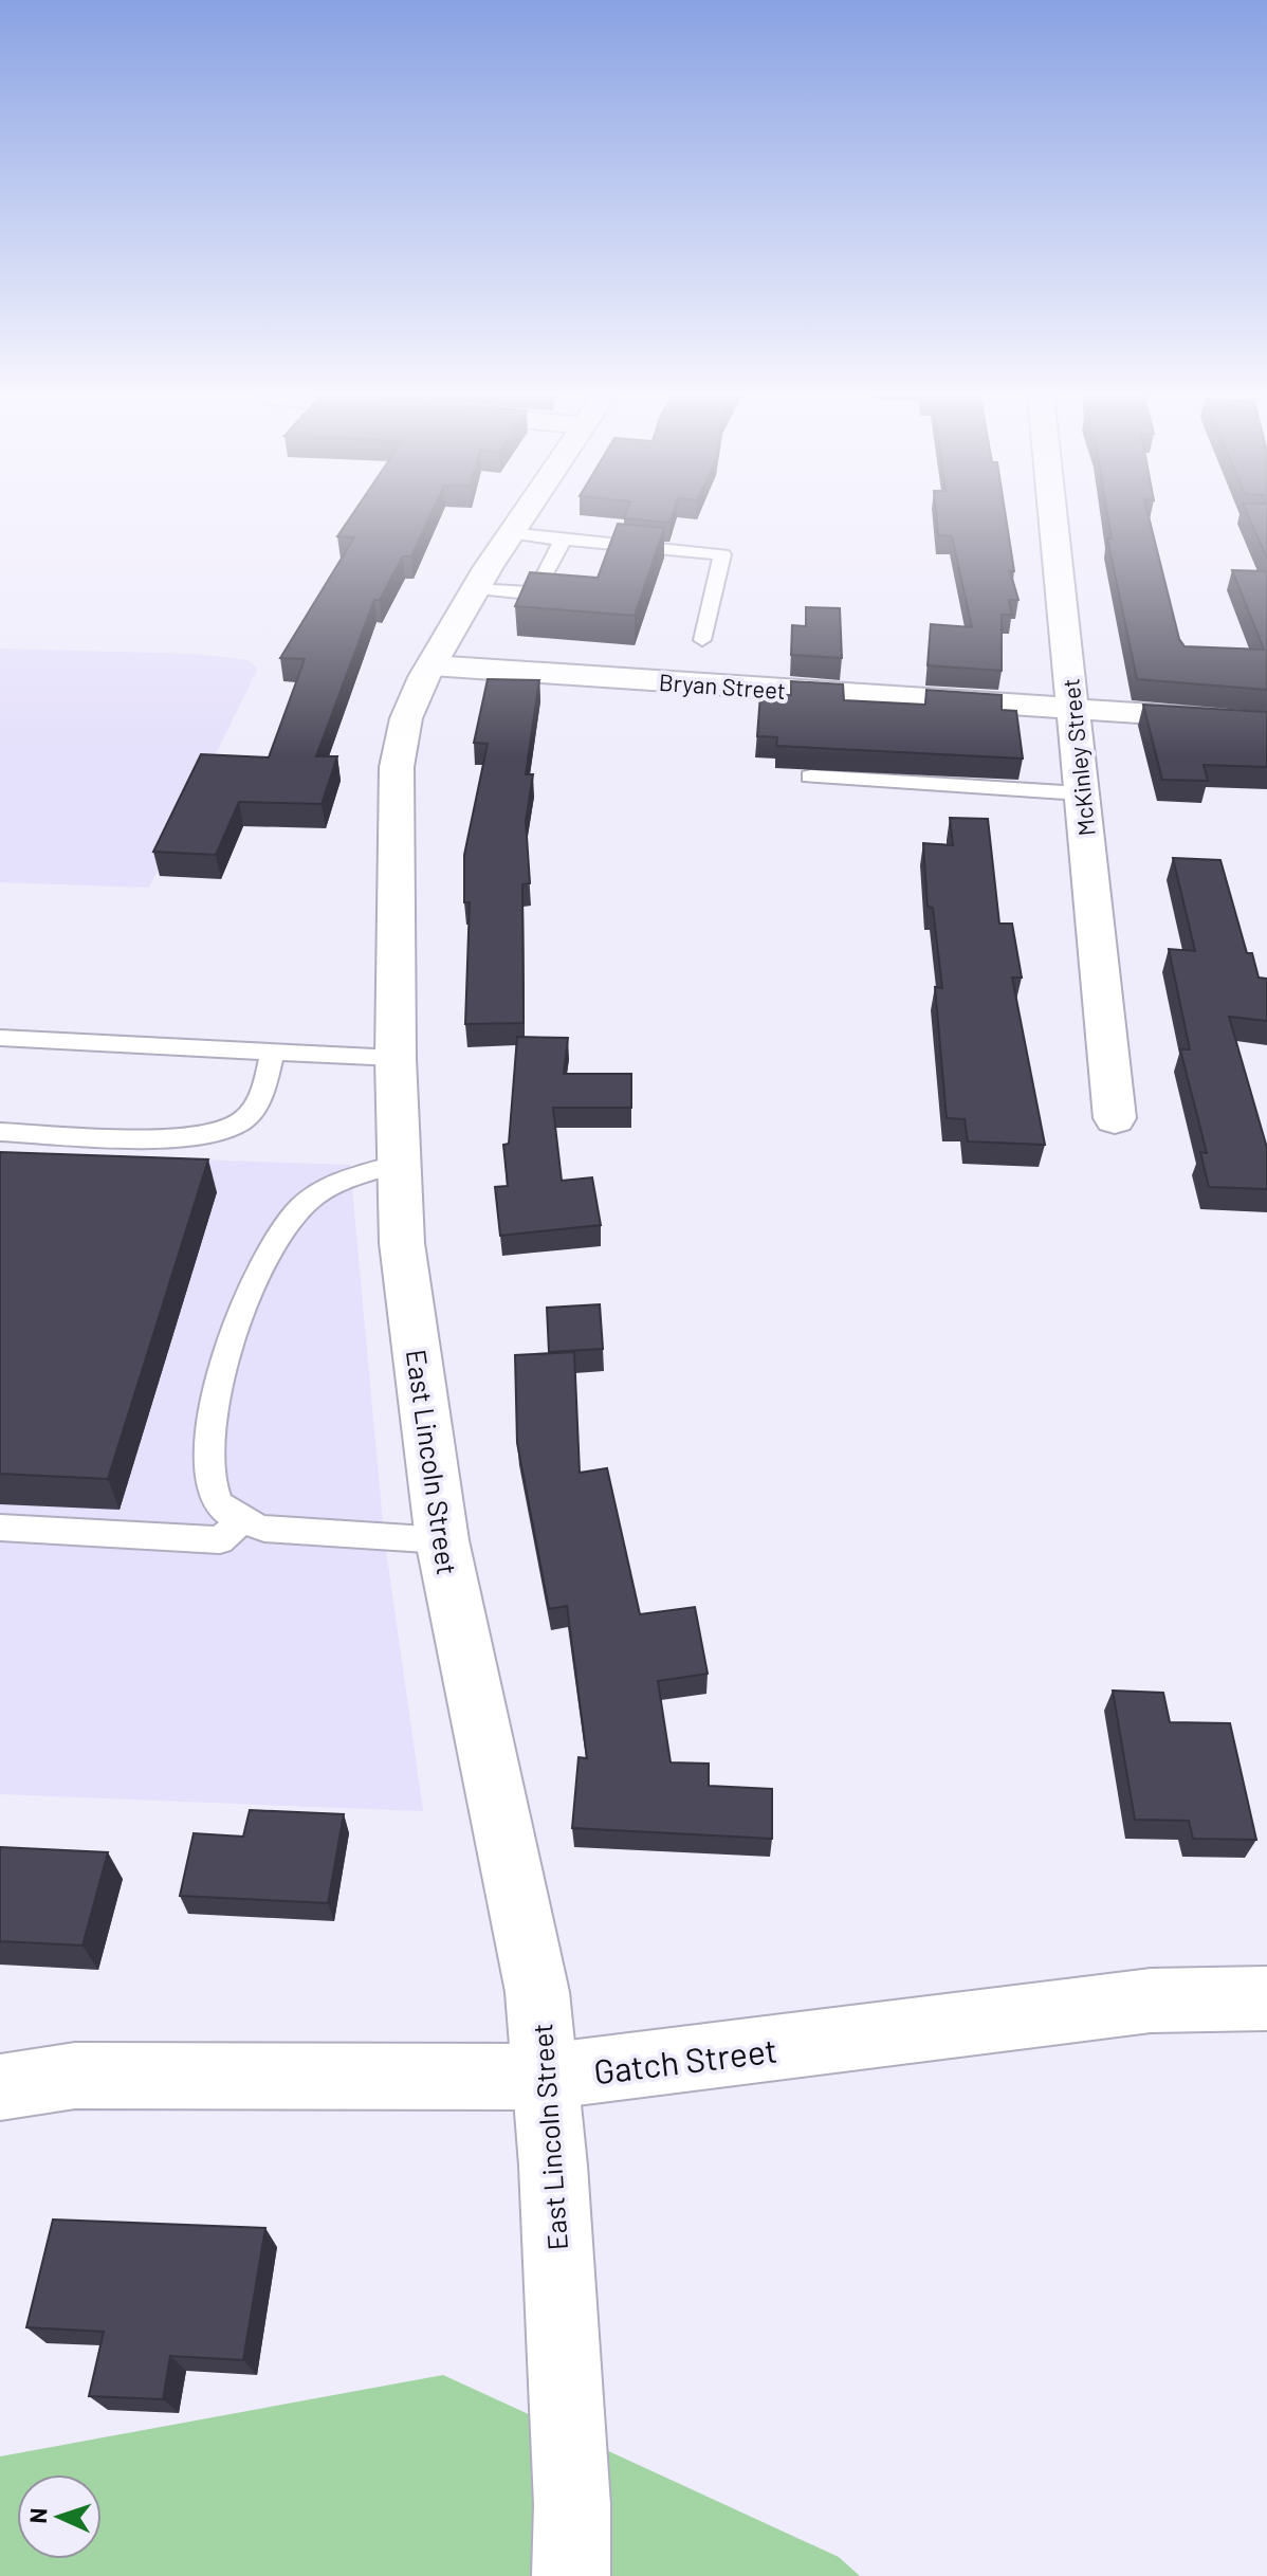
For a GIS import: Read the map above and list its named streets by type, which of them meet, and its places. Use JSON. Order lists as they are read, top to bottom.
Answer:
{
  "streets": {
    "street": [
      "Bryan Street",
      "McKinley Street",
      "East Lincoln Street",
      "Gatch Street"
    ]
  },
  "crossings": [
    ["Bryan Street", "McKinley Street"],
    ["Bryan Street", "East Lincoln Street"],
    ["East Lincoln Street", "Gatch Street"]
  ],
  "north": "left"
}
